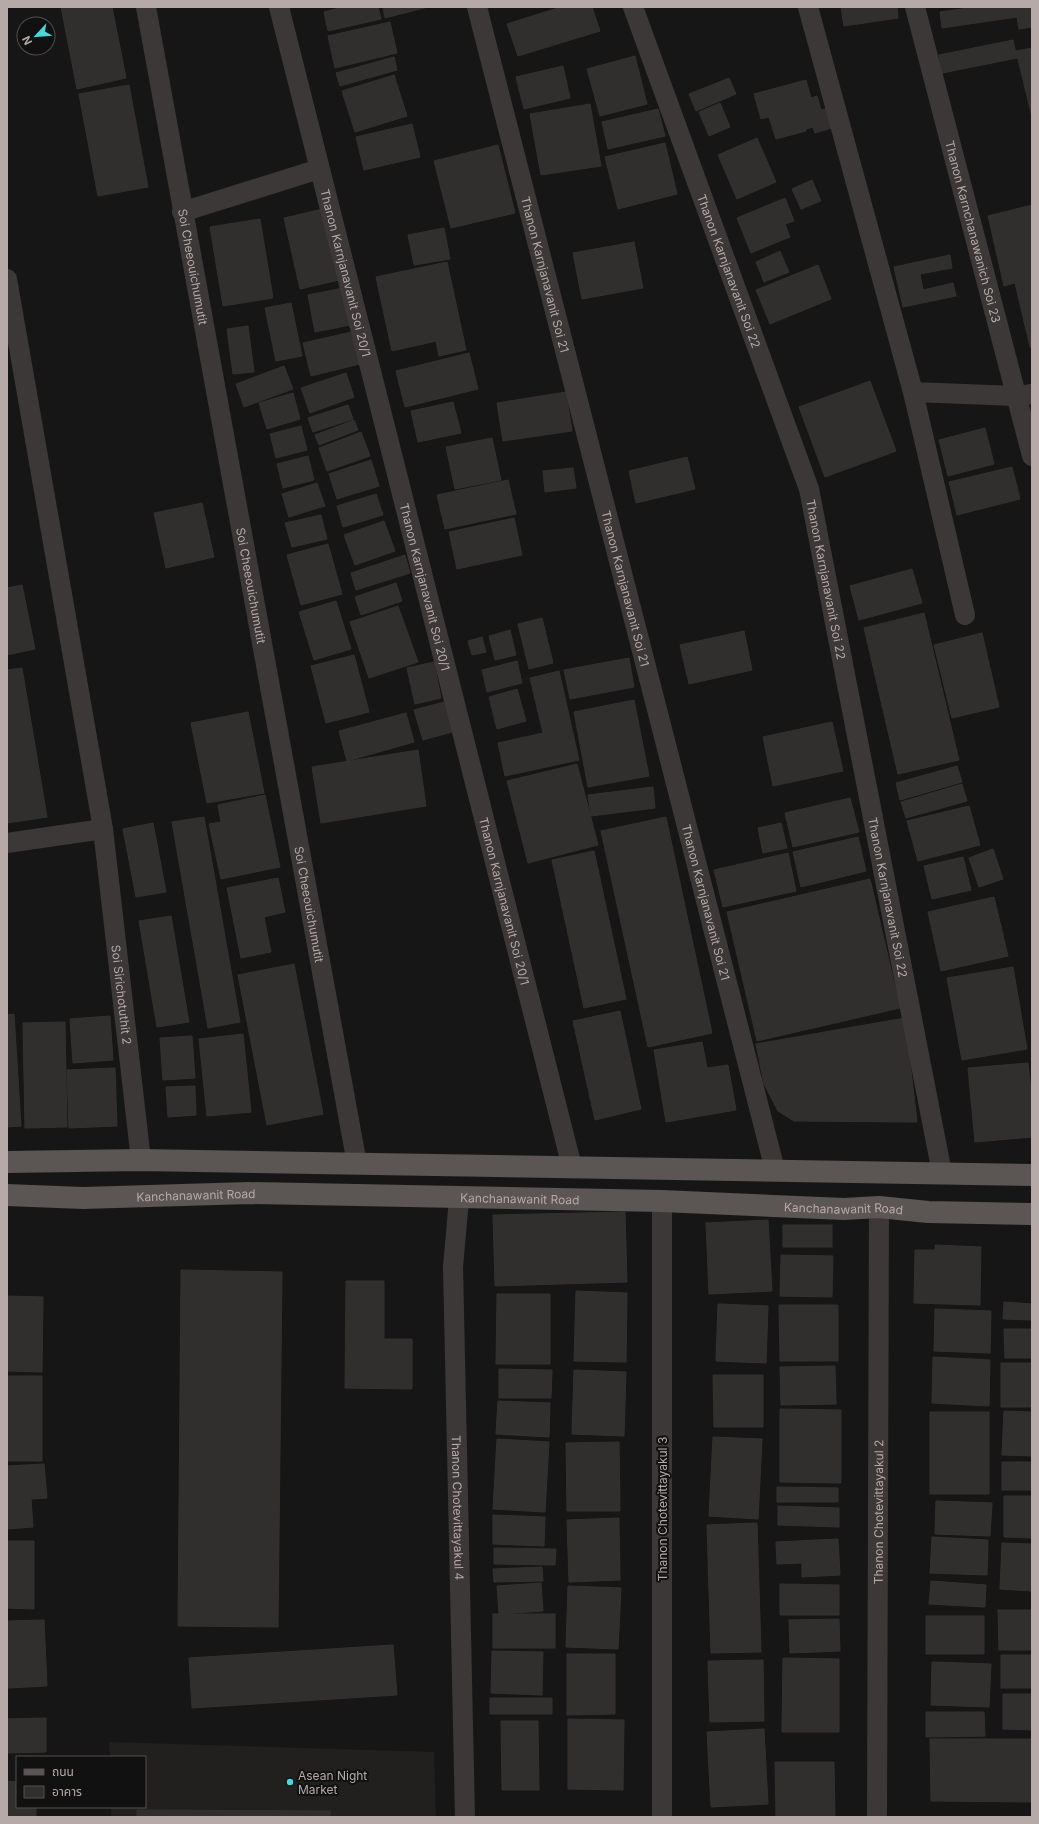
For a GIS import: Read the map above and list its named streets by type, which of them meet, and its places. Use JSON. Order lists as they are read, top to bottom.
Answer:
{
  "streets": {
    "main road": ["Kanchanawanit Road"],
    "street": [
      "Thanon Karnchanawanich Soi 23",
      "Soi Cheeouichumutit",
      "Thanon Karnjanavanit Soi 22",
      "Thanon Karnjanavanit Soi 20/1",
      "Thanon Karnjanavanit Soi 21",
      "Soi Sirichotuthit 2",
      "Thanon Chotevittayakul 4",
      "Thanon Chotevittayakul 3",
      "Thanon Chotevittayakul 2"
    ]
  },
  "crossings": [
    ["Kanchanawanit Road", "Thanon Chotevittayakul 4"],
    ["Kanchanawanit Road", "Thanon Chotevittayakul 3"],
    ["Kanchanawanit Road", "Thanon Chotevittayakul 2"]
  ],
  "places": ["Asean Night Market"],
  "legend": ["ถนน", "อาคาร"],
  "north": "bottom left"
}
